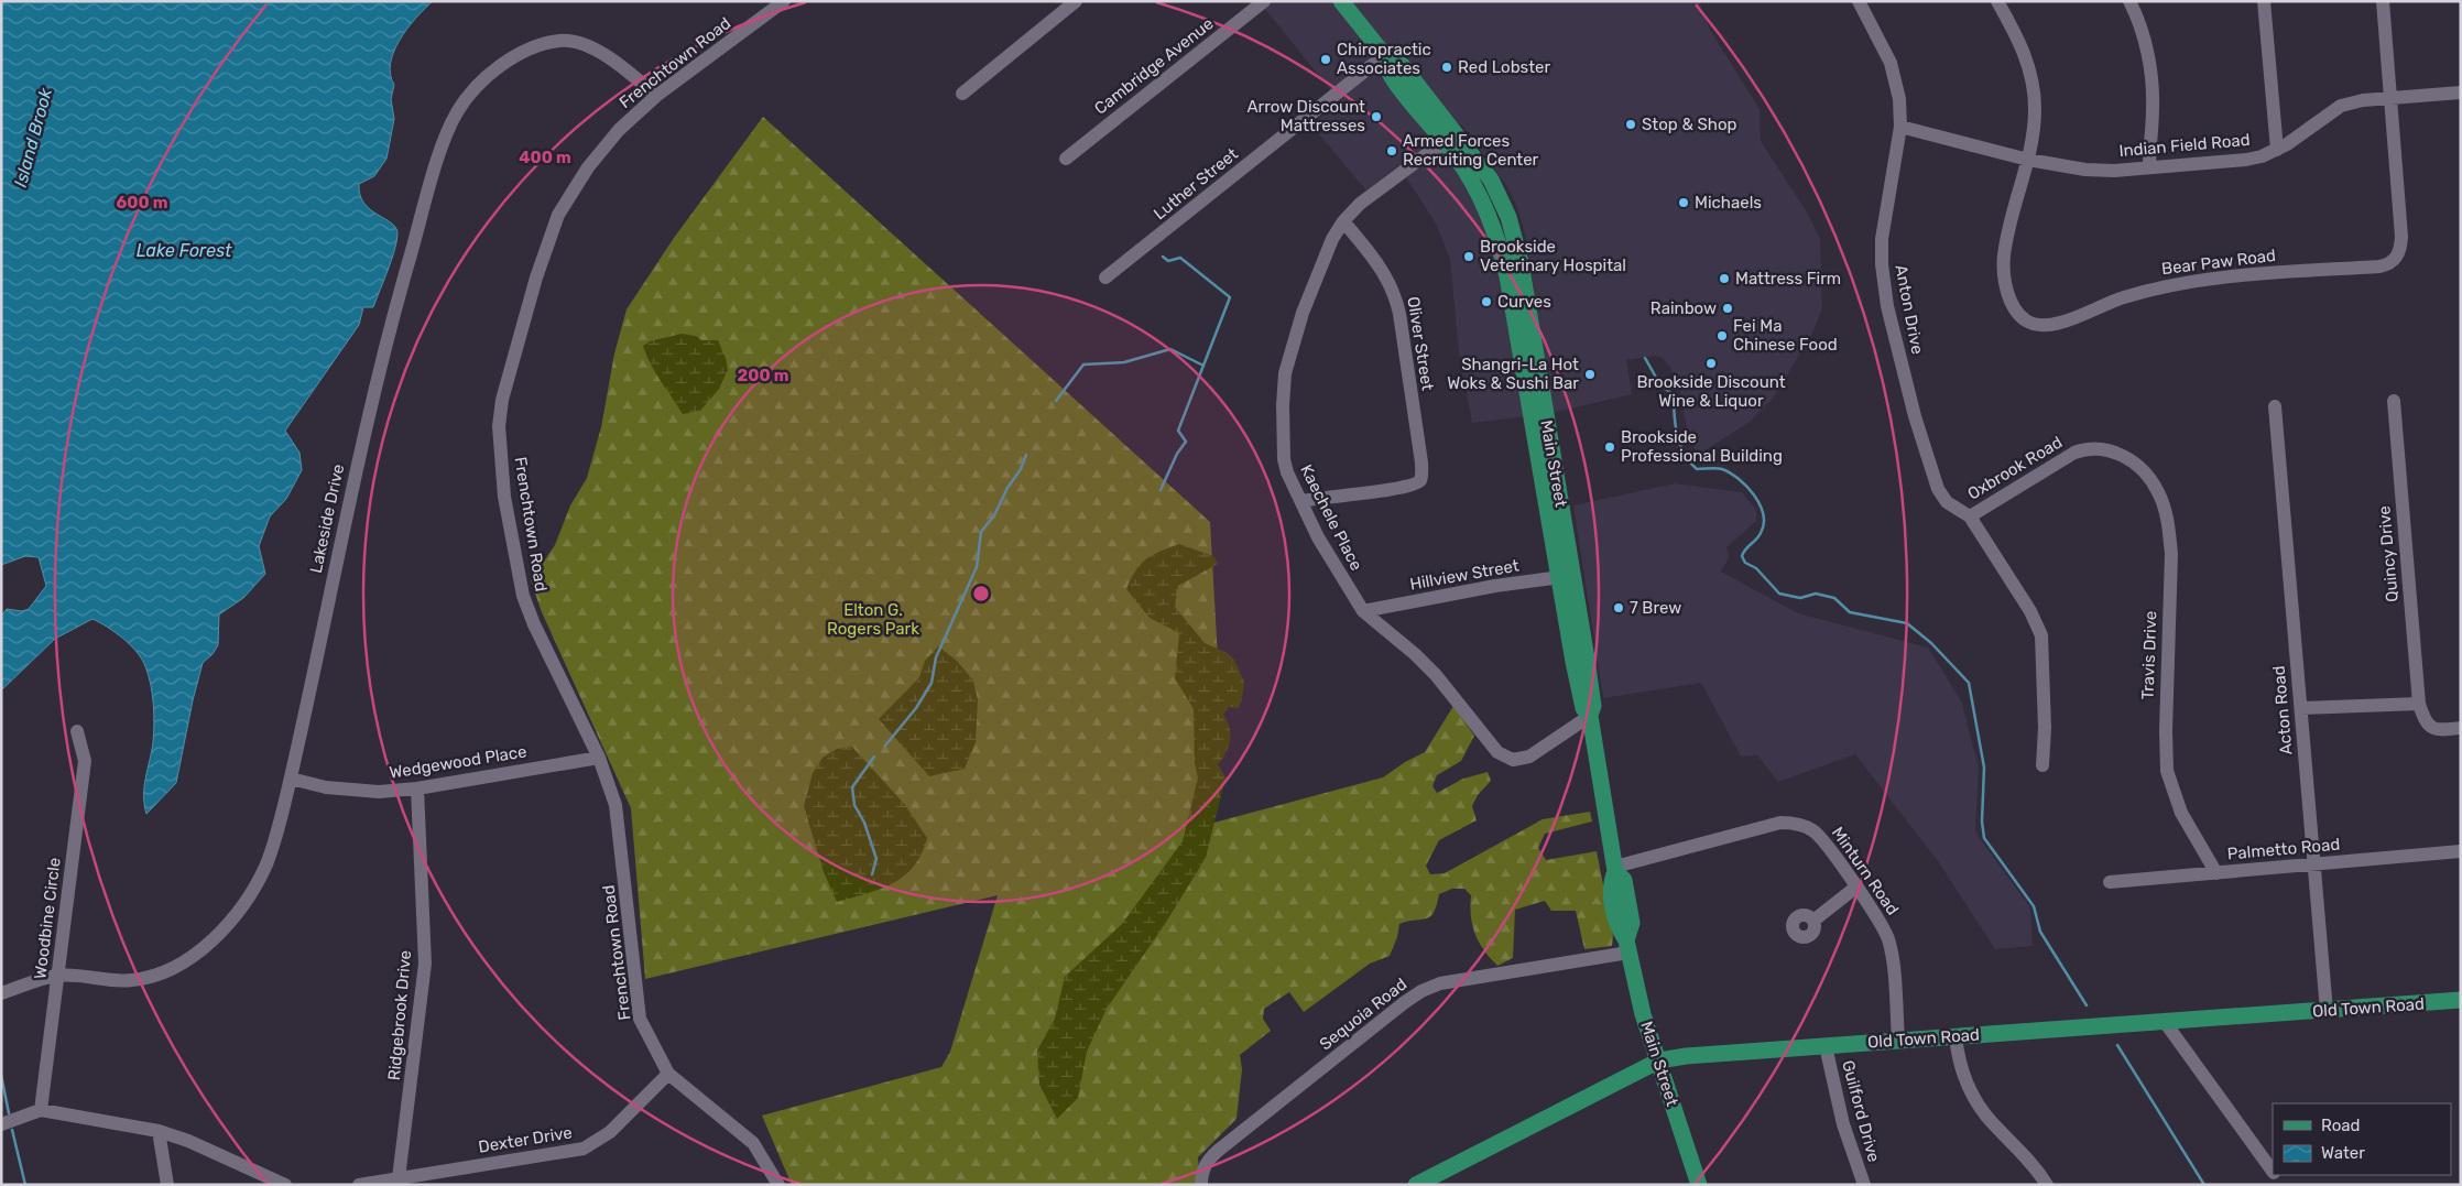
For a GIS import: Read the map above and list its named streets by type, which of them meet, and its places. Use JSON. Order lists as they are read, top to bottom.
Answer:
{
  "streets": {
    "main road": ["Main Street", "Old Town Road"],
    "street": [
      "Frenchtown Road",
      "Cambridge Avenue",
      "Indian Field Road",
      "Luther Street",
      "Bear Paw Road",
      "Anton Drive",
      "Oliver Street",
      "Oxbrook Road",
      "Kaechele Place",
      "Lakeside Drive",
      "Quincy Drive",
      "Hillview Street",
      "Travis Drive",
      "Acton Road",
      "Wedgewood Place",
      "Palmetto Road",
      "Minturn Road",
      "Woodbine Circle",
      "Sequoia Road",
      "Ridgebrook Drive",
      "Guilford Drive",
      "Dexter Drive"
    ]
  },
  "crossings": [
    ["Frenchtown Road", "Lakeside Drive"],
    ["Frenchtown Road", "Wedgewood Place"],
    ["Frenchtown Road", "Dexter Drive"],
    ["Indian Field Road", "Bear Paw Road"],
    ["Indian Field Road", "Anton Drive"],
    ["Luther Street", "Main Street"],
    ["Anton Drive", "Oxbrook Road"],
    ["Oliver Street", "Kaechele Place"],
    ["Main Street", "Kaechele Place"],
    ["Main Street", "Hillview Street"],
    ["Main Street", "Minturn Road"],
    ["Main Street", "Old Town Road"],
    ["Main Street", "Sequoia Road"],
    ["Oxbrook Road", "Travis Drive"],
    ["Kaechele Place", "Hillview Street"],
    ["Lakeside Drive", "Wedgewood Place"],
    ["Lakeside Drive", "Woodbine Circle"],
    ["Travis Drive", "Palmetto Road"],
    ["Acton Road", "Palmetto Road"],
    ["Acton Road", "Old Town Road"],
    ["Wedgewood Place", "Ridgebrook Drive"],
    ["Minturn Road", "Old Town Road"],
    ["Old Town Road", "Guilford Drive"],
    ["Ridgebrook Drive", "Dexter Drive"]
  ],
  "water": ["Island Brook", "Lake Forest"],
  "parks": ["Elton G. Rogers Park"],
  "places": [
    "Chiropractic Associates",
    "Red Lobster",
    "Arrow Discount Mattresses",
    "Stop & Shop",
    "Armed Forces Recruiting Center",
    "Michaels",
    "Brookside Veterinary Hospital",
    "Mattress Firm",
    "Curves",
    "Rainbow",
    "Fei Ma Chinese Food",
    "Brookside Discount Wine & Liquor",
    "Shangri-La Hot Woks & Sushi Bar",
    "Brookside Professional Building",
    "7 Brew"
  ],
  "legend": ["Road", "Water"],
  "rings": ["400 m", "600 m", "200 m"]
}
